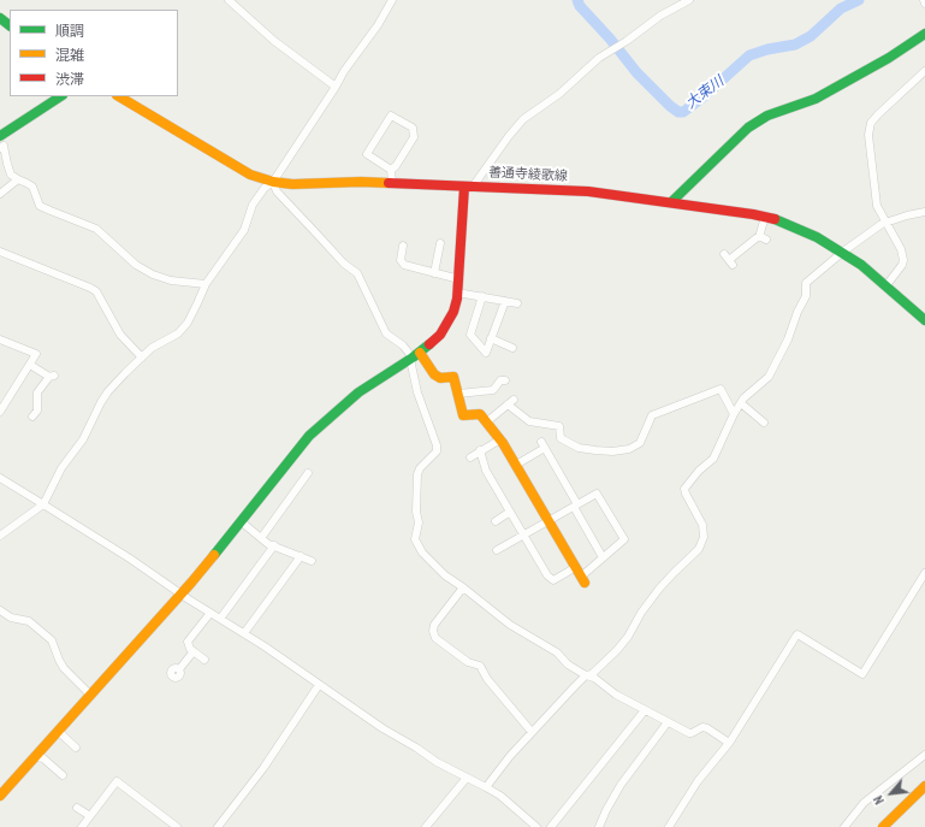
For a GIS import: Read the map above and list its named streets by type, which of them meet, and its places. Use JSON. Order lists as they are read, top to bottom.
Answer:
{
  "streets": {
    "main road": ["善通寺綾歌線"]
  },
  "water": ["大束川"],
  "legend": ["順調", "混雑", "渋滞"],
  "north": "bottom left"
}
